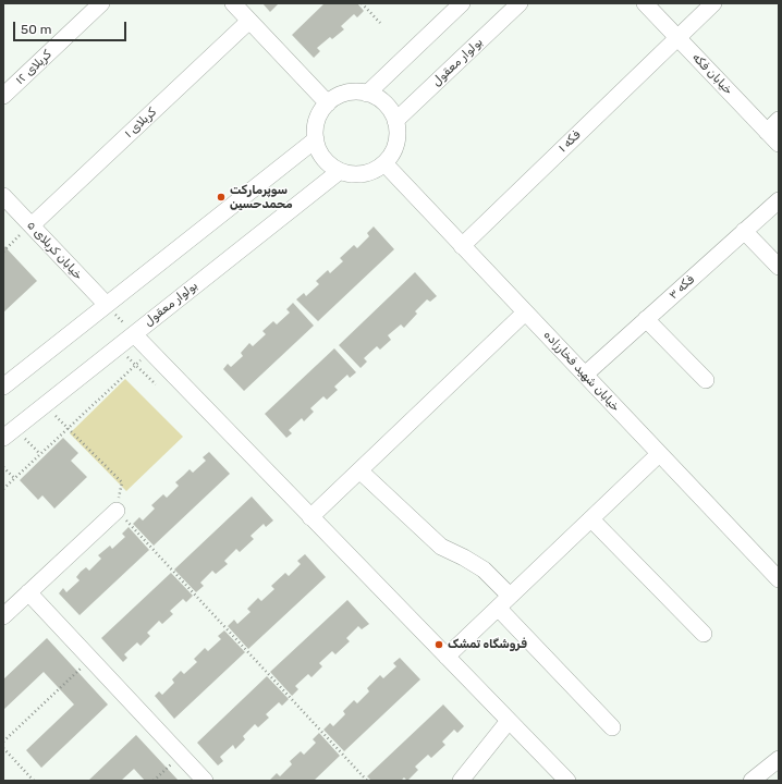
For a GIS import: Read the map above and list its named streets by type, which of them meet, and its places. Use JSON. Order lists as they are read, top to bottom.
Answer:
{
  "streets": {
    "street": [
      "بولوار معقول",
      "کربلای ۱۲",
      "خیابان فکه",
      "کربلای ۱",
      "فکه ۱",
      "خیابان کربلای ۵",
      "فکه ۳",
      "خیابان شهید فخارزاده"
    ]
  },
  "crossings": [
    ["بولوار معقول", "خیابان شهید فخارزاده"],
    ["خیابان فکه", "فکه ۱"],
    ["کربلای ۱", "خیابان کربلای ۵"],
    ["فکه ۱", "خیابان شهید فخارزاده"],
    ["فکه ۳", "خیابان شهید فخارزاده"]
  ],
  "places": ["سوپرمارکت محمدحسین", "فروشگاه تمشک"],
  "scale_bar": "50 m"
}
